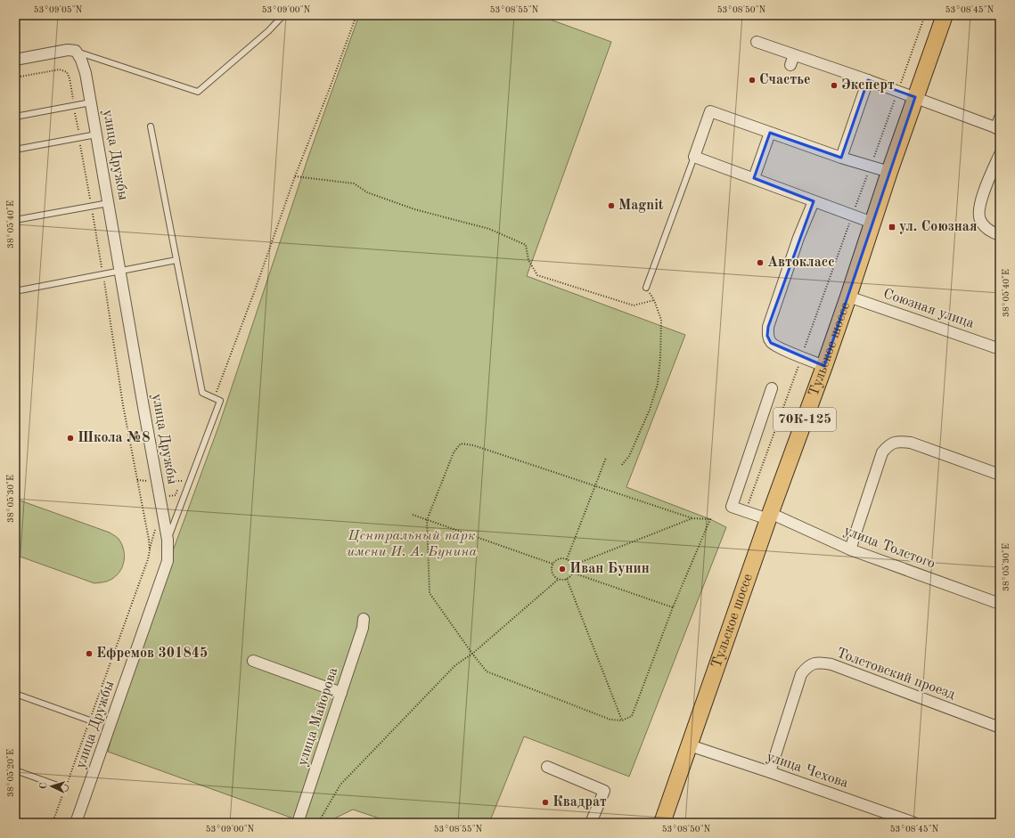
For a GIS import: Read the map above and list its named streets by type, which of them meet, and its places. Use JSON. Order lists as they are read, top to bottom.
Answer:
{
  "streets": {
    "main road": ["Тульское шоссе", "70К-125"],
    "street": [
      "улица Дружбы",
      "Союзная улица",
      "улица Толстого",
      "Толстовский проезд",
      "улица Майорова",
      "улица Чехова"
    ]
  },
  "crossings": [
    ["Союзная улица", "Тульское шоссе"],
    ["Тульское шоссе", "улица Толстого"],
    ["Тульское шоссе", "улица Чехова"],
    ["Толстовский проезд", "улица Чехова"]
  ],
  "parks": ["Центральный парк имени И. А. Бунина"],
  "places": {
    "other": [
      "Счастье",
      "Эксперт",
      "Magnit",
      "Автокласс",
      "Школа №8",
      "Иван Бунин",
      "Ефремов 301845",
      "Квадрат"
    ],
    "transit": ["ул. Союзная"]
  },
  "north": "left",
  "coordinates": [
    "53°09'05\"N",
    "53°09'00\"N",
    "53°08'55\"N",
    "53°08'50\"N",
    "53°08'45\"N",
    "38°05'40\"E",
    "38°05'30\"E",
    "38°05'20\"E"
  ]
}
